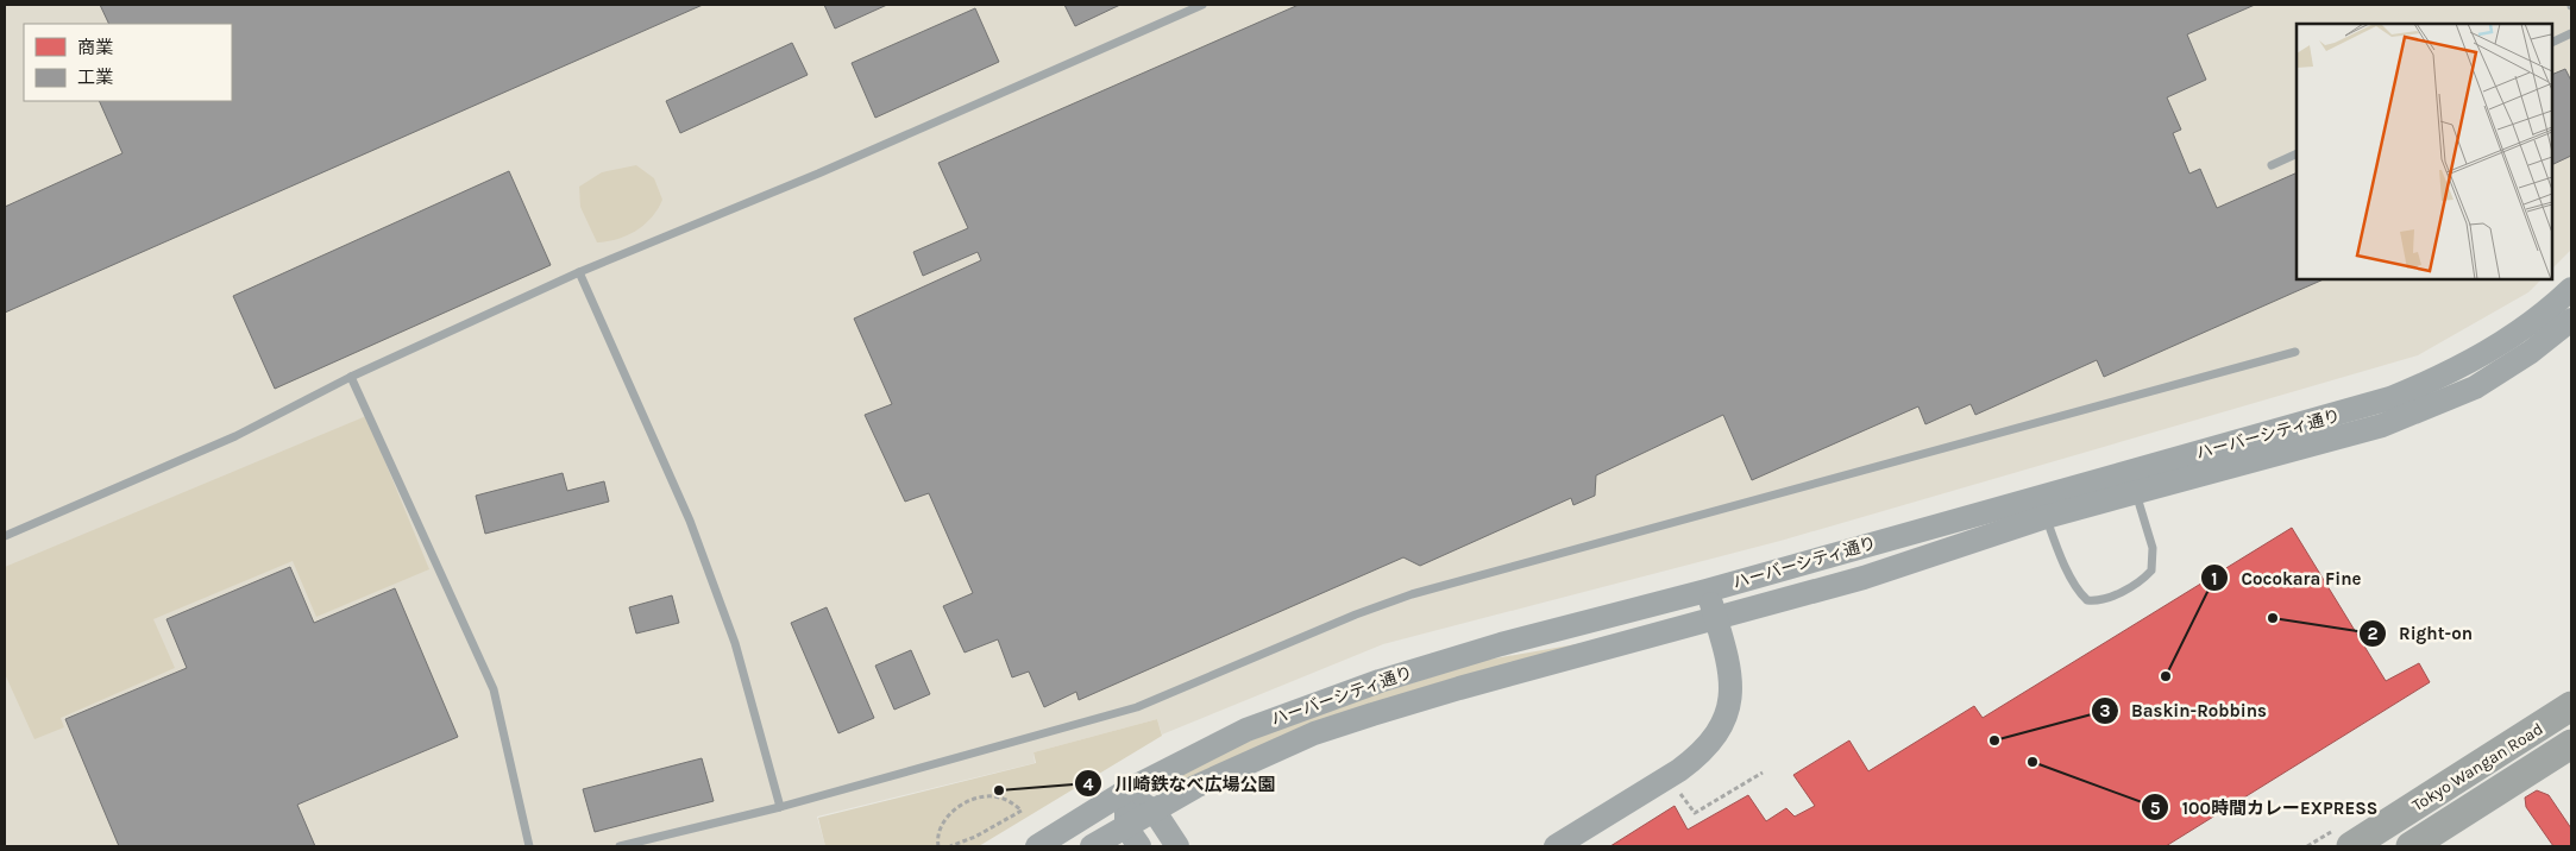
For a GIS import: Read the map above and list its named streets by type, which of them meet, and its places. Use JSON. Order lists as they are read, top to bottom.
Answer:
{
  "streets": {
    "highway": ["Tokyo Wangan Road"],
    "street": ["ハーバーシティ通り"]
  },
  "places": [
    "Right-on",
    "Cocokara Fine",
    "Baskin-Robbins",
    "100時間カレーEXPRESS",
    "川崎鉄なべ広場公園"
  ],
  "legend": ["商業", "工業"]
}
